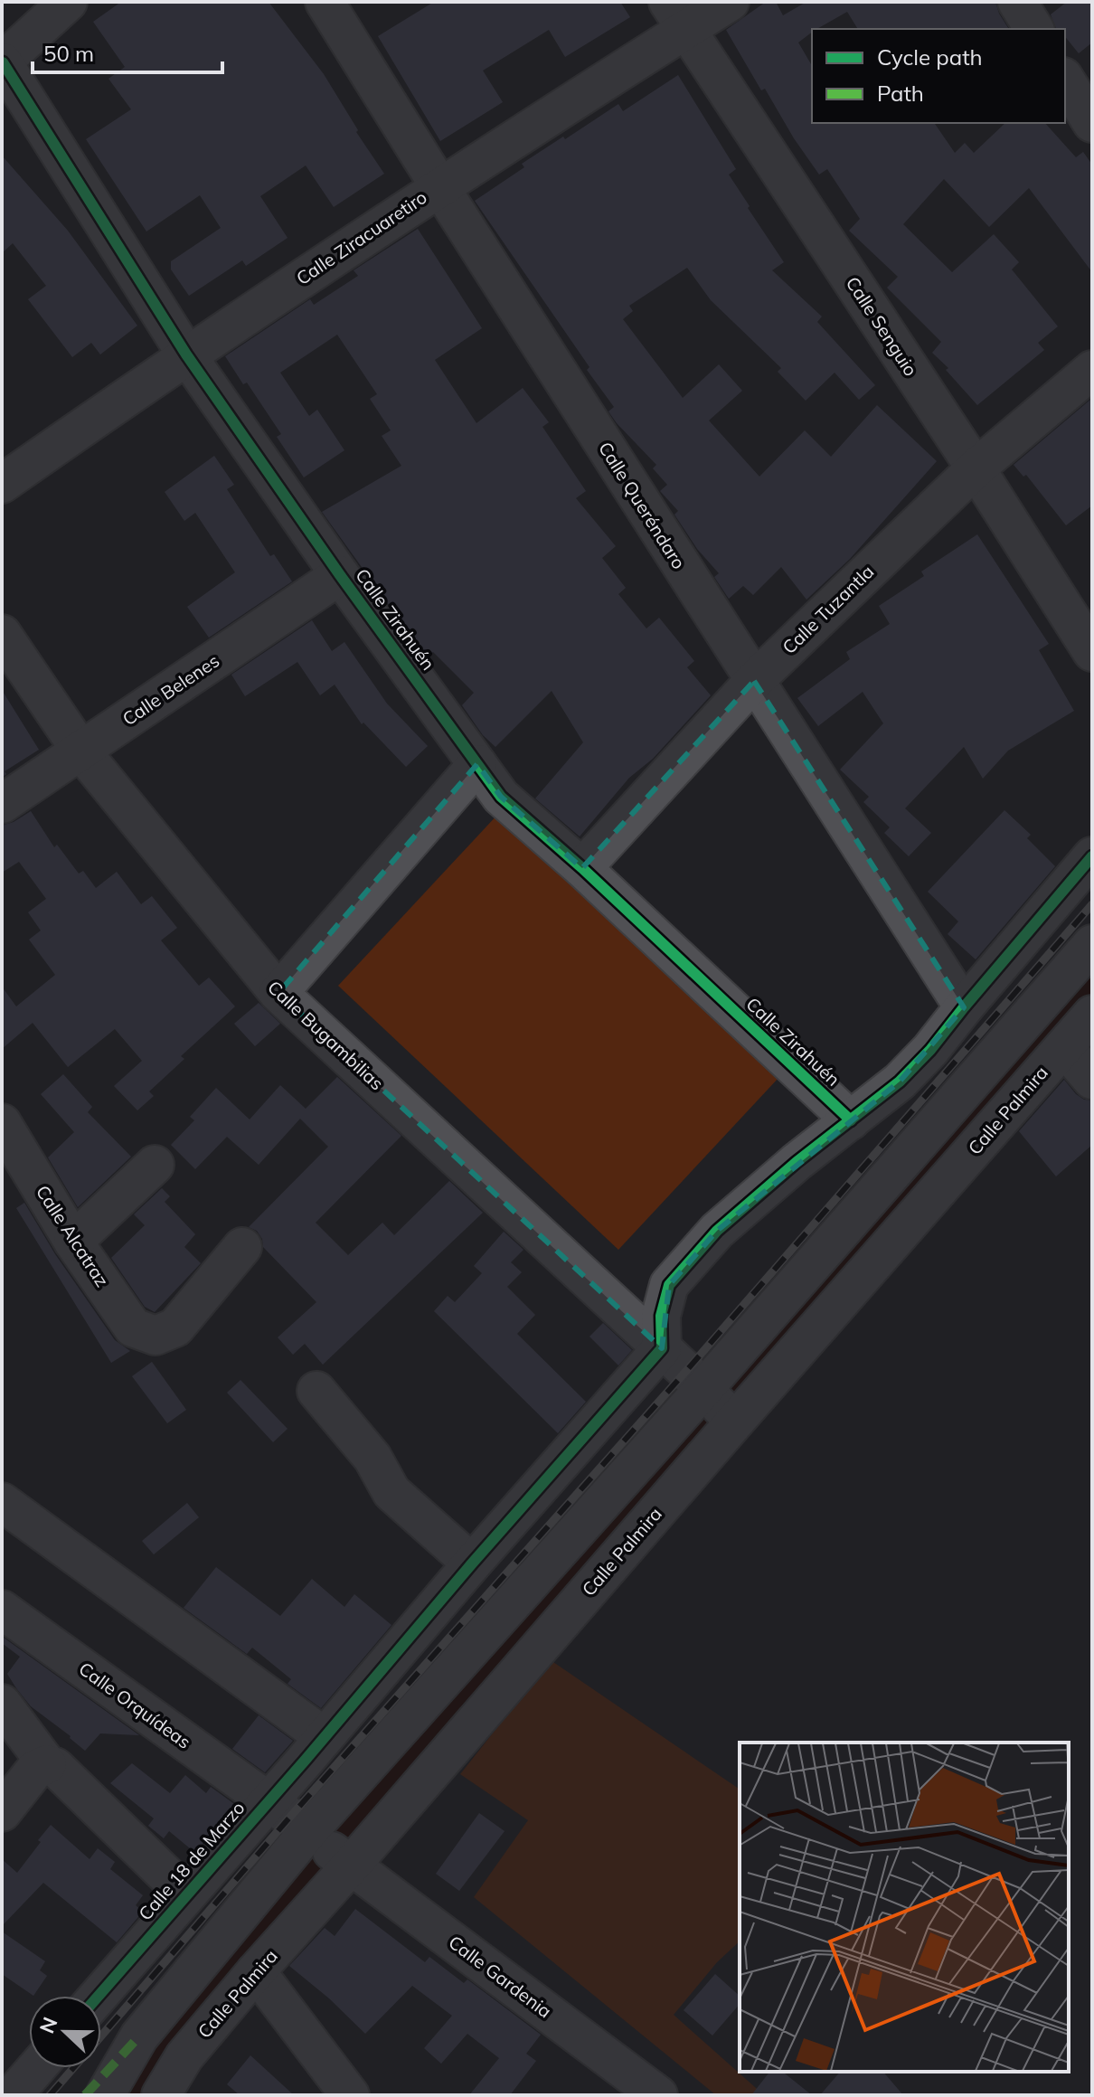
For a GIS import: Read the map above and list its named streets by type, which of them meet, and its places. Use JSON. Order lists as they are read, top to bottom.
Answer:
{
  "streets": {
    "street": [
      "Calle Ziracuaretiro",
      "Calle Senguio",
      "Calle Queréndaro",
      "Calle Tuzantla",
      "Calle Zirahuén",
      "Calle Belenes",
      "Calle Bugambilias",
      "Calle Palmira",
      "Calle Alcatraz",
      "Calle Orquídeas",
      "Calle 18 de Marzo",
      "Calle Gardenia"
    ]
  },
  "crossings": [
    ["Calle Ziracuaretiro", "Calle Senguio"],
    ["Calle Ziracuaretiro", "Calle Queréndaro"],
    ["Calle Ziracuaretiro", "Calle Zirahuén"],
    ["Calle Senguio", "Calle Tuzantla"],
    ["Calle Queréndaro", "Calle Tuzantla"],
    ["Calle Tuzantla", "Calle Zirahuén"],
    ["Calle Zirahuén", "Calle Belenes"],
    ["Calle Belenes", "Calle Bugambilias"],
    ["Calle Bugambilias", "Calle Palmira"],
    ["Calle Bugambilias", "Calle 18 de Marzo"],
    ["Calle Palmira", "Calle Orquídeas"],
    ["Calle Palmira", "Calle Gardenia"],
    ["Calle Orquídeas", "Calle 18 de Marzo"],
    ["Calle Orquídeas", "Calle Gardenia"]
  ],
  "legend": ["Cycle path", "Path"],
  "scale_bar": "50 m",
  "north": "left"
}
